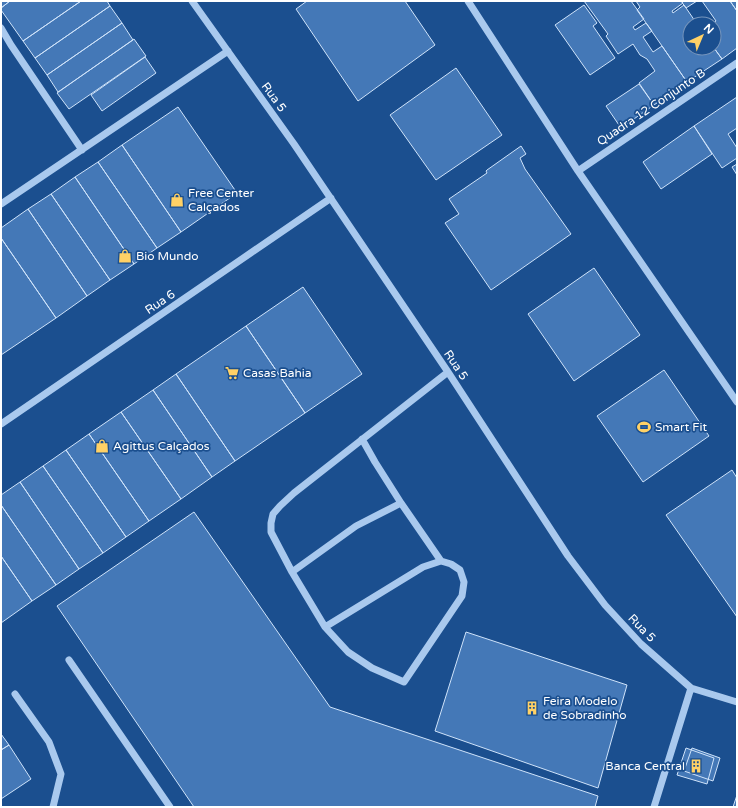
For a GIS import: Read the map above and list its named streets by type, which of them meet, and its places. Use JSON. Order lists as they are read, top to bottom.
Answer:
{
  "streets": {
    "street": ["Rua 5", "Quadra 12 Conjunto B", "Rua 6"]
  },
  "crossings": [
    ["Rua 5", "Rua 6"]
  ],
  "places": {
    "shop": ["Free Center Calçados", "Bio Mundo", "Agittus Calçados"],
    "supermarket": ["Casas Bahia"],
    "sports": ["Smart Fit"],
    "building": ["Feira Modelo de Sobradinho", "Banca Central"]
  },
  "north": "top right"
}
